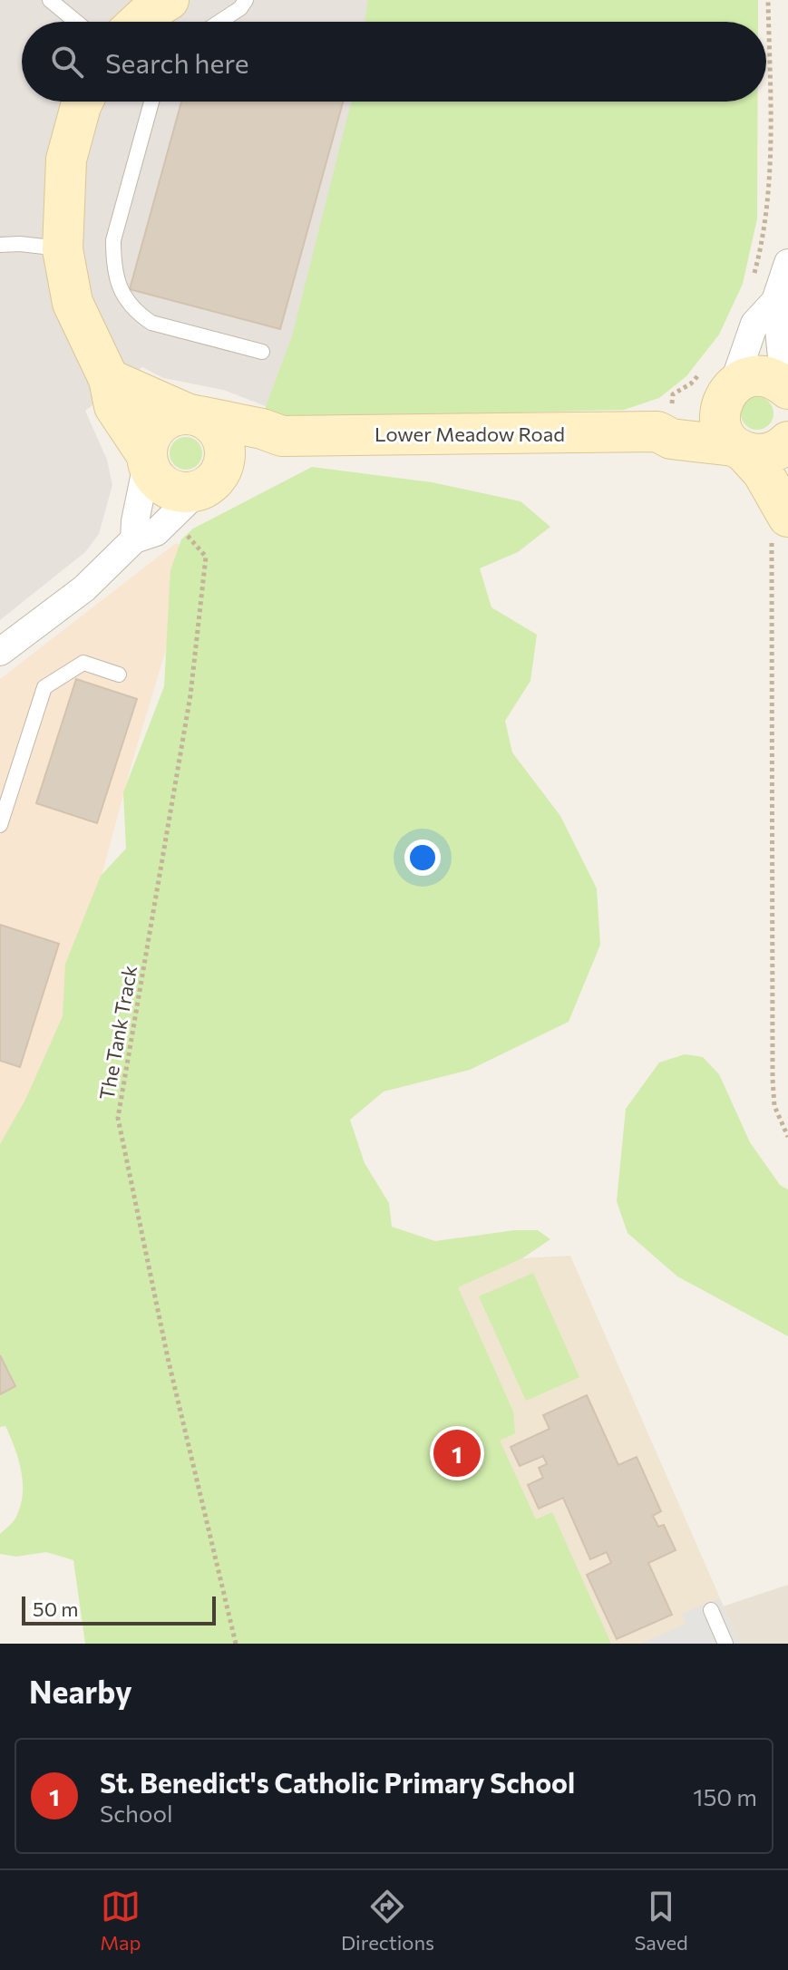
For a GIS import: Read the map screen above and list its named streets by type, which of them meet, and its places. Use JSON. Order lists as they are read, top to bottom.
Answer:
{
  "streets": {
    "street": ["Lower Meadow Road"],
    "path": ["The Tank Track"]
  },
  "crossings": [
    ["Lower Meadow Road", "The Tank Track"]
  ],
  "scale_bar": "50 m",
  "page": {
    "search": "Search here",
    "pins": "1",
    "scale": "50 m",
    "heading": "Nearby",
    "list": [
      {
        "mark": "1",
        "name": "St. Benedict's Catholic Primary School",
        "note": "School",
        "value": "150 m"
      }
    ],
    "nav": ["Map", "Directions", "Saved"]
  }
}
